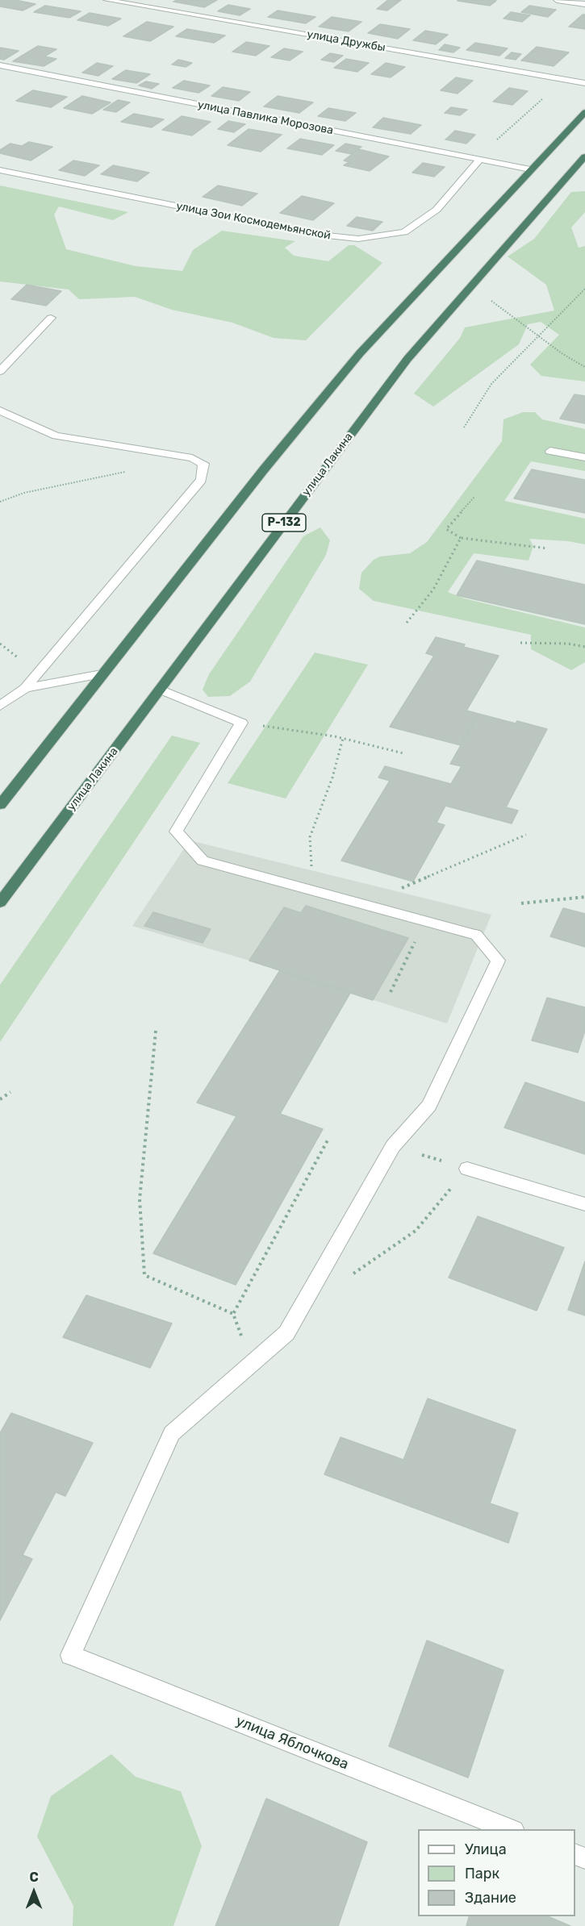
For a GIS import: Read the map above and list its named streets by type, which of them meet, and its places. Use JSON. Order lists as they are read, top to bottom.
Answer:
{
  "streets": {
    "highway": ["улица Лакина", "Р-132"],
    "street": [
      "улица Дружбы",
      "улица Павлика Морозова",
      "улица Зои Космодемьянской",
      "улица Яблочкова"
    ]
  },
  "crossings": [
    ["улица Павлика Морозова", "улица Зои Космодемьянской"]
  ],
  "legend": ["Улица", "Парк", "Здание"],
  "north": "top"
}
